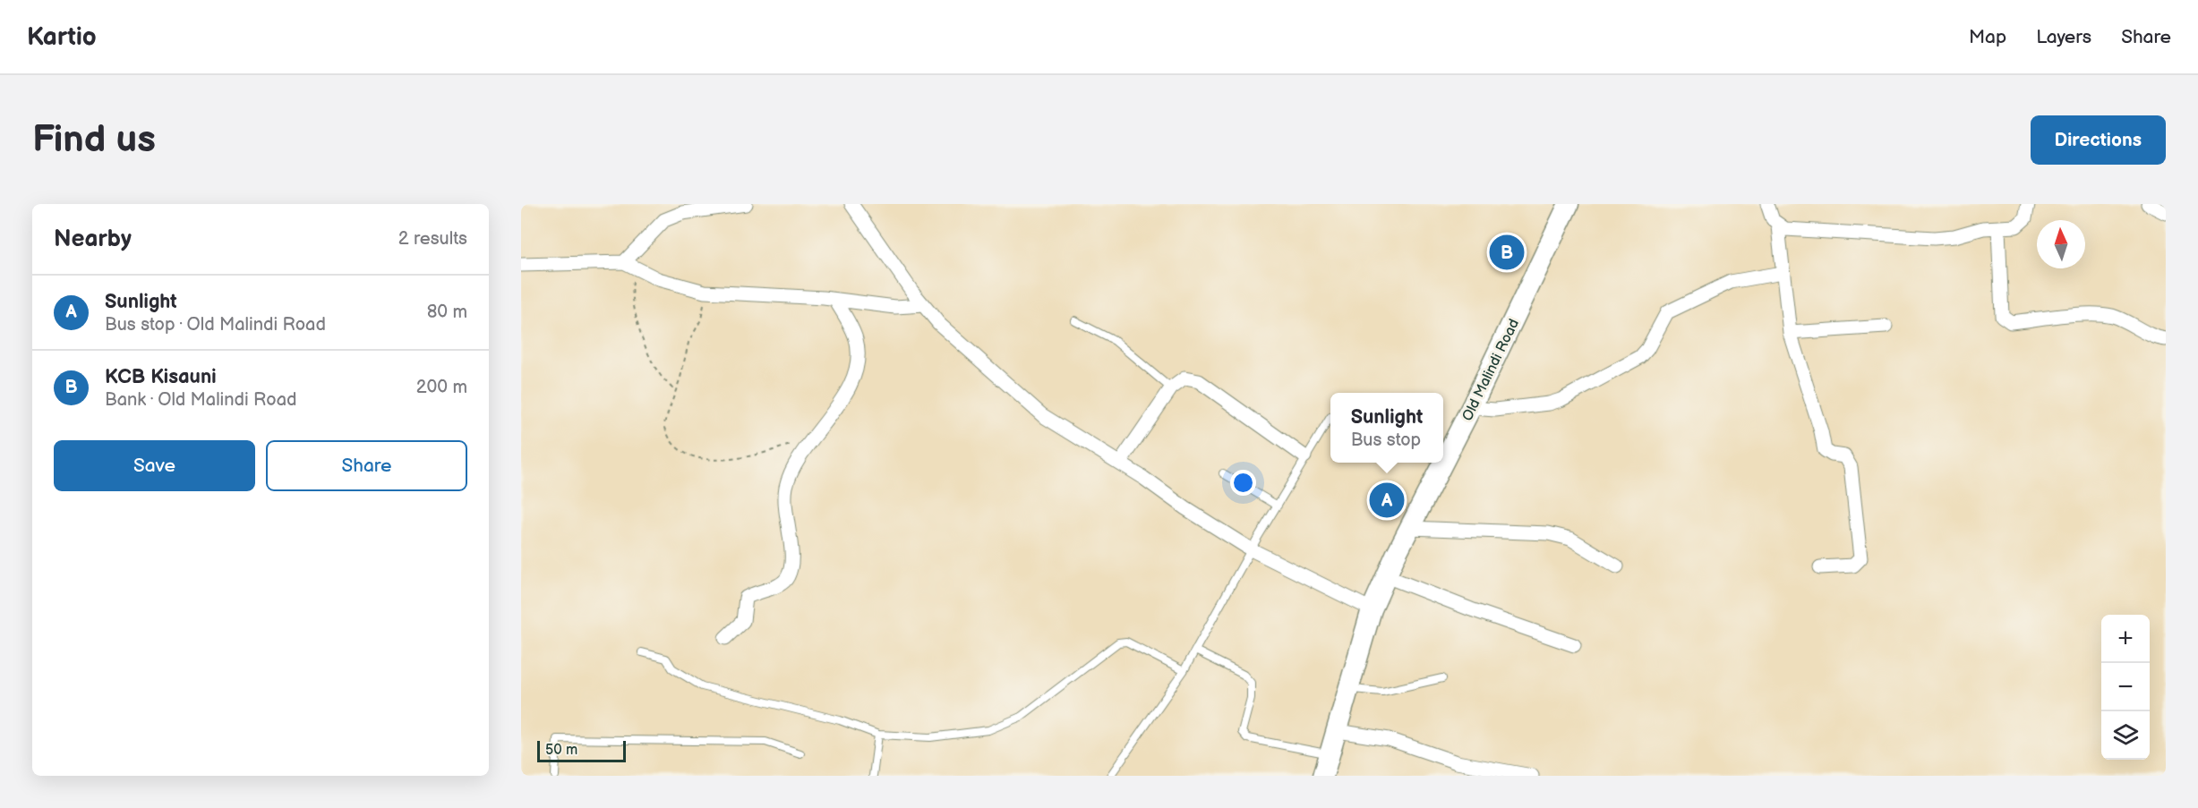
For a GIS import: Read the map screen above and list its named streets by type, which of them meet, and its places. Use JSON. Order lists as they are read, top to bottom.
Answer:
{
  "streets": {
    "main road": ["Old Malindi Road"]
  },
  "scale_bar": "50 m",
  "north": "top",
  "page": {
    "header": "Kartio",
    "nav": ["Map", "Layers", "Share"],
    "buttons": [
      "Directions",
      ["Save", "Share"]
    ],
    "title": "Find us",
    "heading": ["Nearby", "2 results"],
    "pins": ["B", "A"],
    "list": [
      {
        "mark": "A",
        "name": "Sunlight",
        "note": "Bus stop · Old Malindi Road",
        "value": "80 m"
      },
      {
        "mark": "B",
        "name": "KCB Kisauni",
        "note": "Bank · Old Malindi Road",
        "value": "200 m"
      }
    ],
    "popup": ["Sunlight", "Bus stop"],
    "map_buttons": ["+", "−"],
    "scale": "50 m"
  }
}
